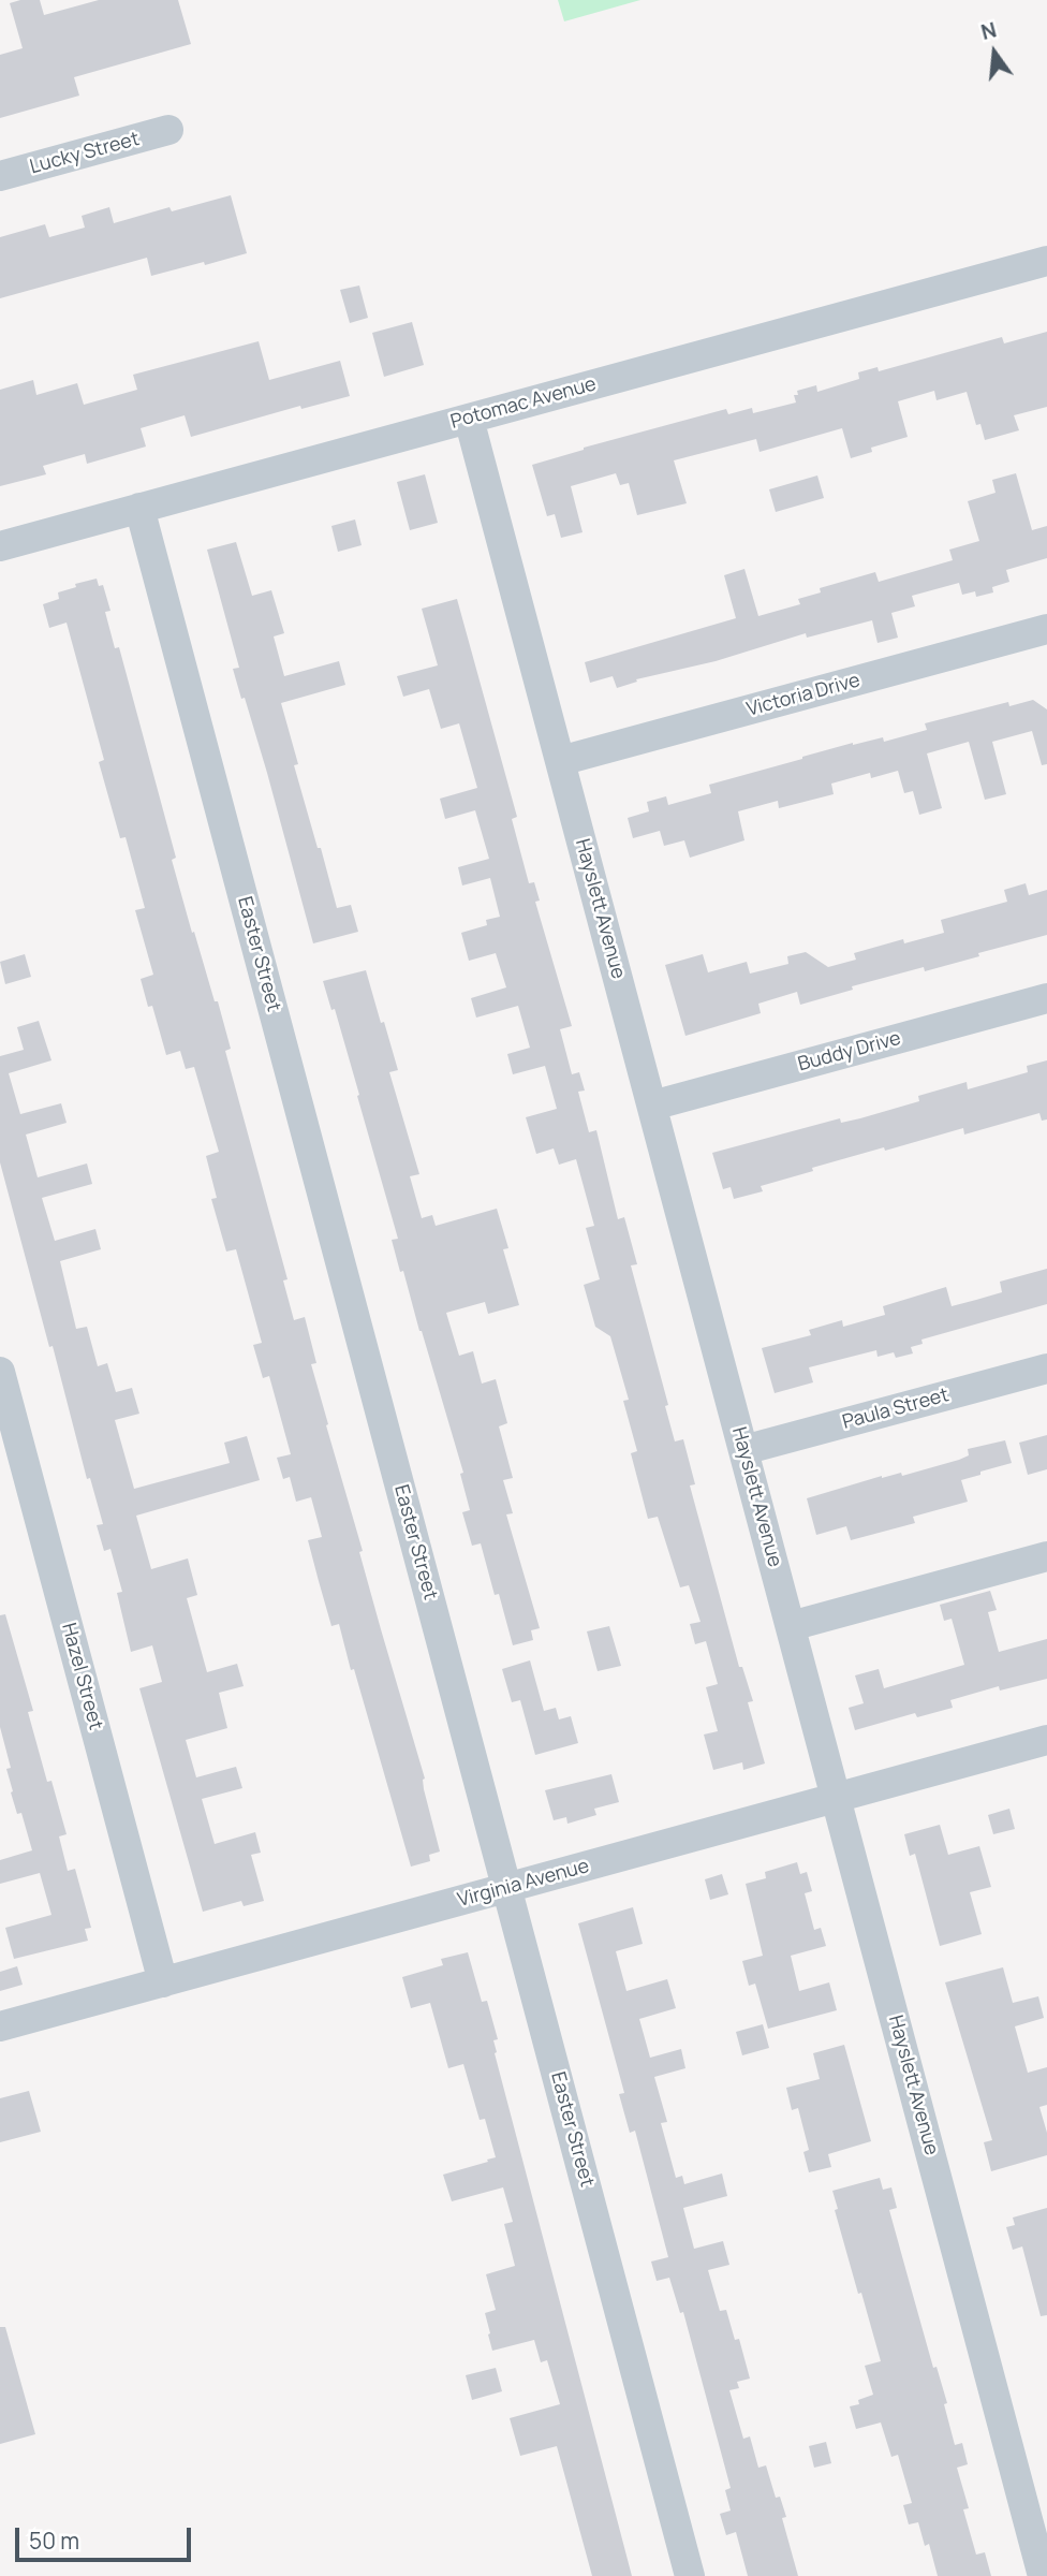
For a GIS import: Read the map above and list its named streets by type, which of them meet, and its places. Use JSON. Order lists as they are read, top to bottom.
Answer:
{
  "streets": {
    "street": [
      "Lucky Street",
      "Potomac Avenue",
      "Victoria Drive",
      "Hayslett Avenue",
      "Easter Street",
      "Buddy Drive",
      "Paula Street",
      "Hazel Street",
      "Virginia Avenue"
    ]
  },
  "crossings": [
    ["Potomac Avenue", "Hayslett Avenue"],
    ["Potomac Avenue", "Easter Street"],
    ["Victoria Drive", "Hayslett Avenue"],
    ["Hayslett Avenue", "Buddy Drive"],
    ["Hayslett Avenue", "Paula Street"],
    ["Hayslett Avenue", "Virginia Avenue"],
    ["Easter Street", "Virginia Avenue"],
    ["Hazel Street", "Virginia Avenue"]
  ],
  "scale_bar": "50 m",
  "north": "top"
}
